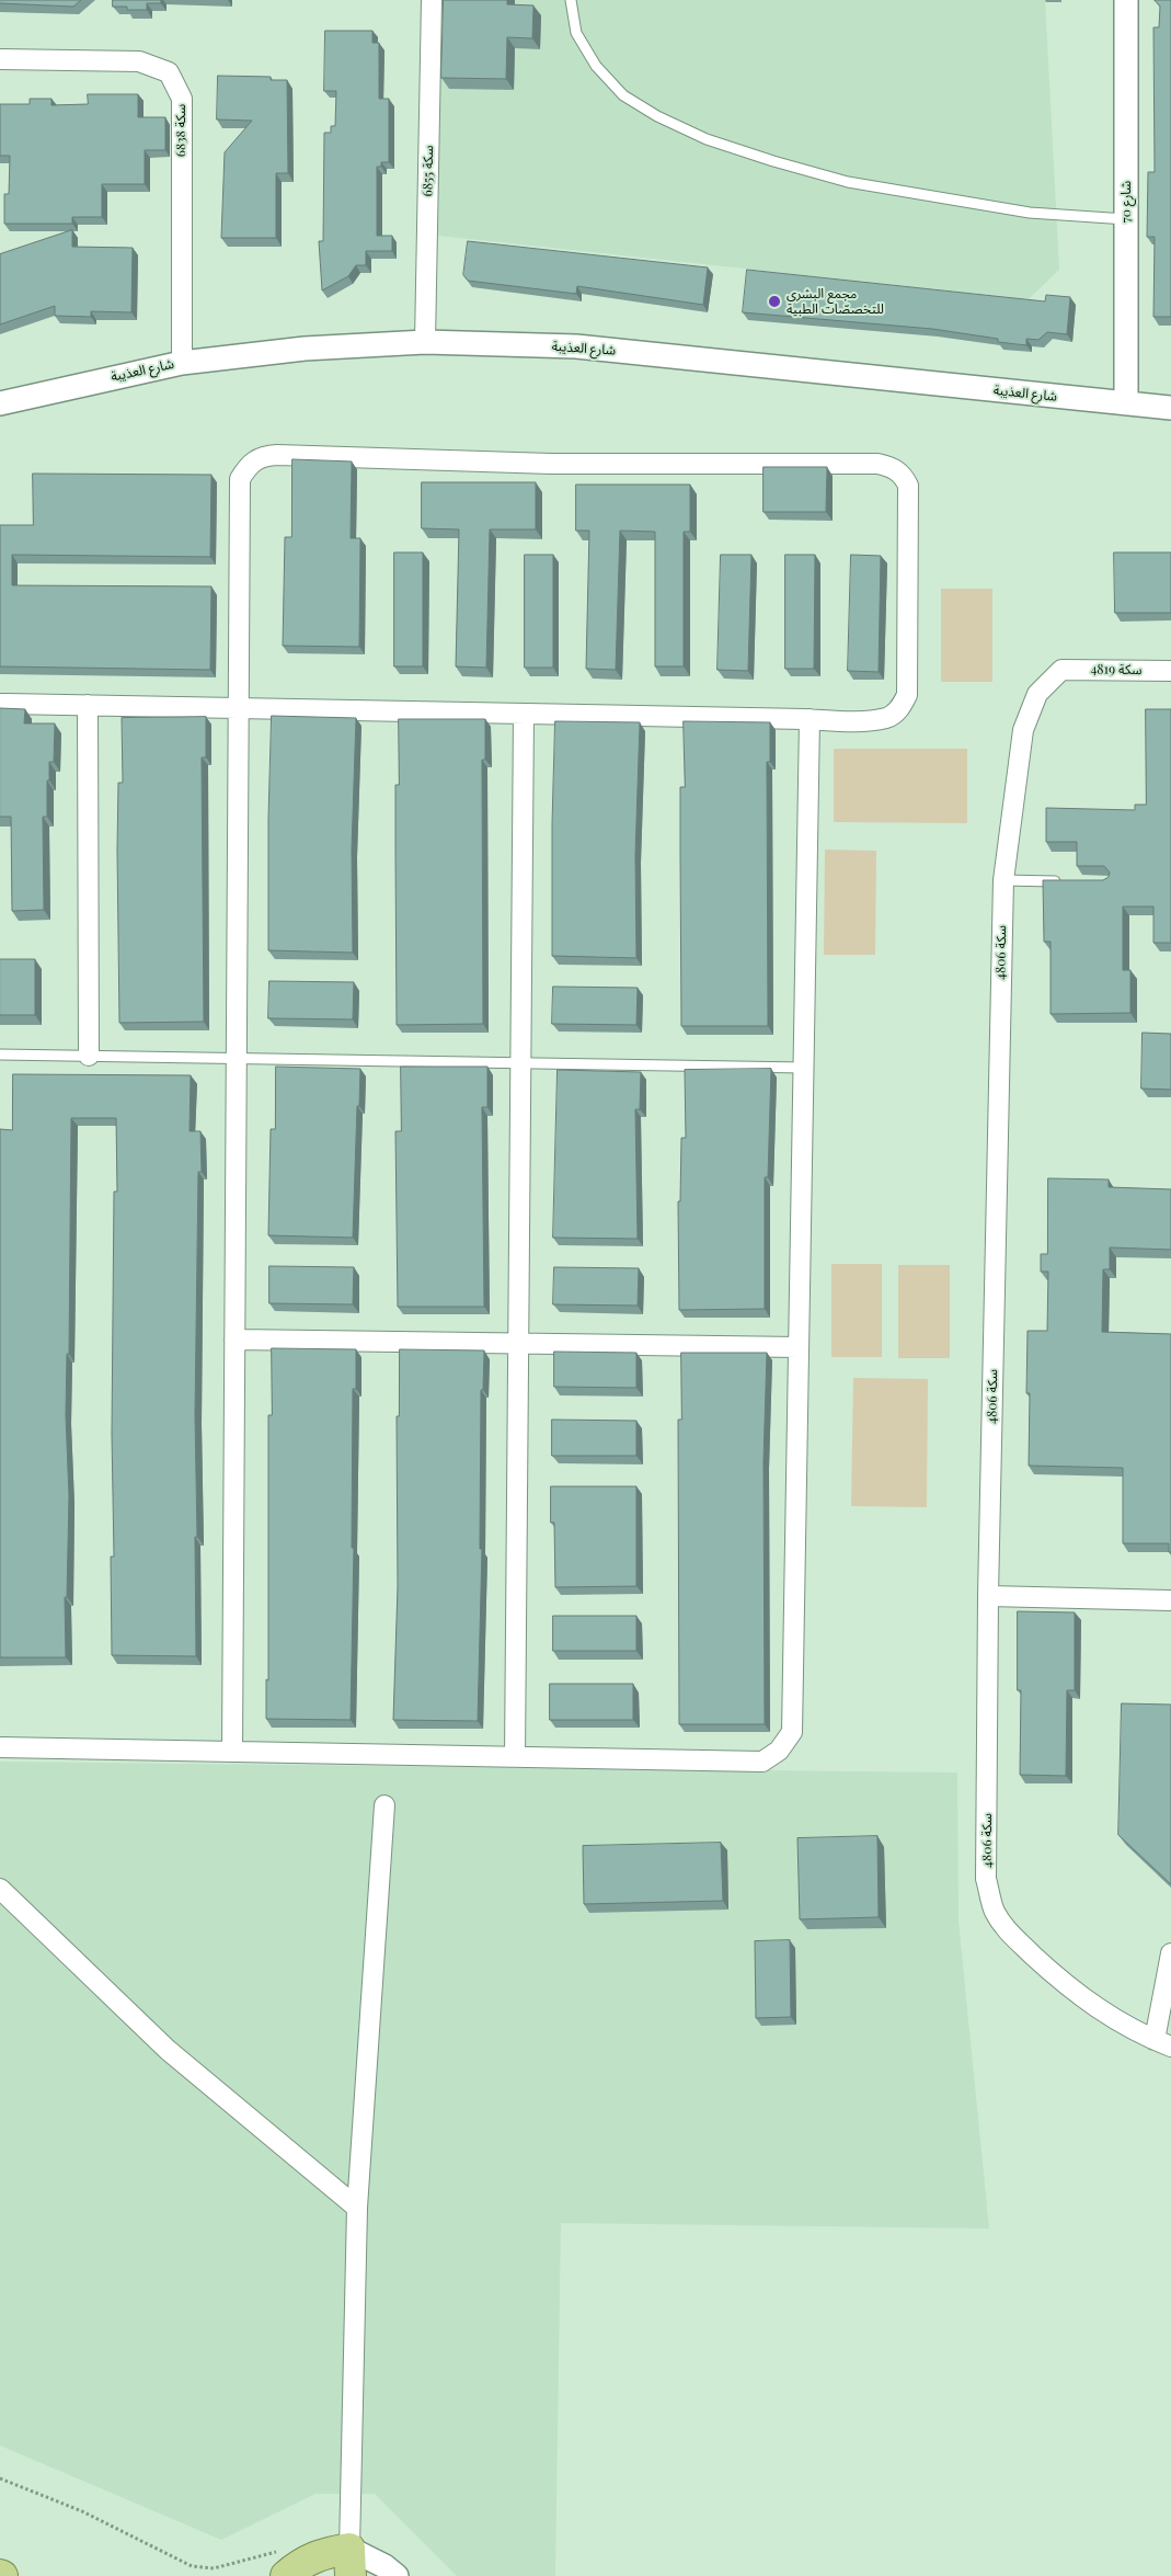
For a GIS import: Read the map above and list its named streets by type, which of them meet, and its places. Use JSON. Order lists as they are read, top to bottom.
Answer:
{
  "streets": {
    "street": [
      "سكة 6838",
      "سكة 6855",
      "شارع 70",
      "شارع العذيبة",
      "سكة 4819",
      "سكة 4806"
    ]
  },
  "crossings": [
    ["سكة 6838", "شارع العذيبة"],
    ["سكة 6855", "شارع العذيبة"],
    ["شارع 70", "شارع العذيبة"],
    ["سكة 4819", "سكة 4806"]
  ],
  "places": ["مجمع البشرى للتخصصّات الطبية"]
}
